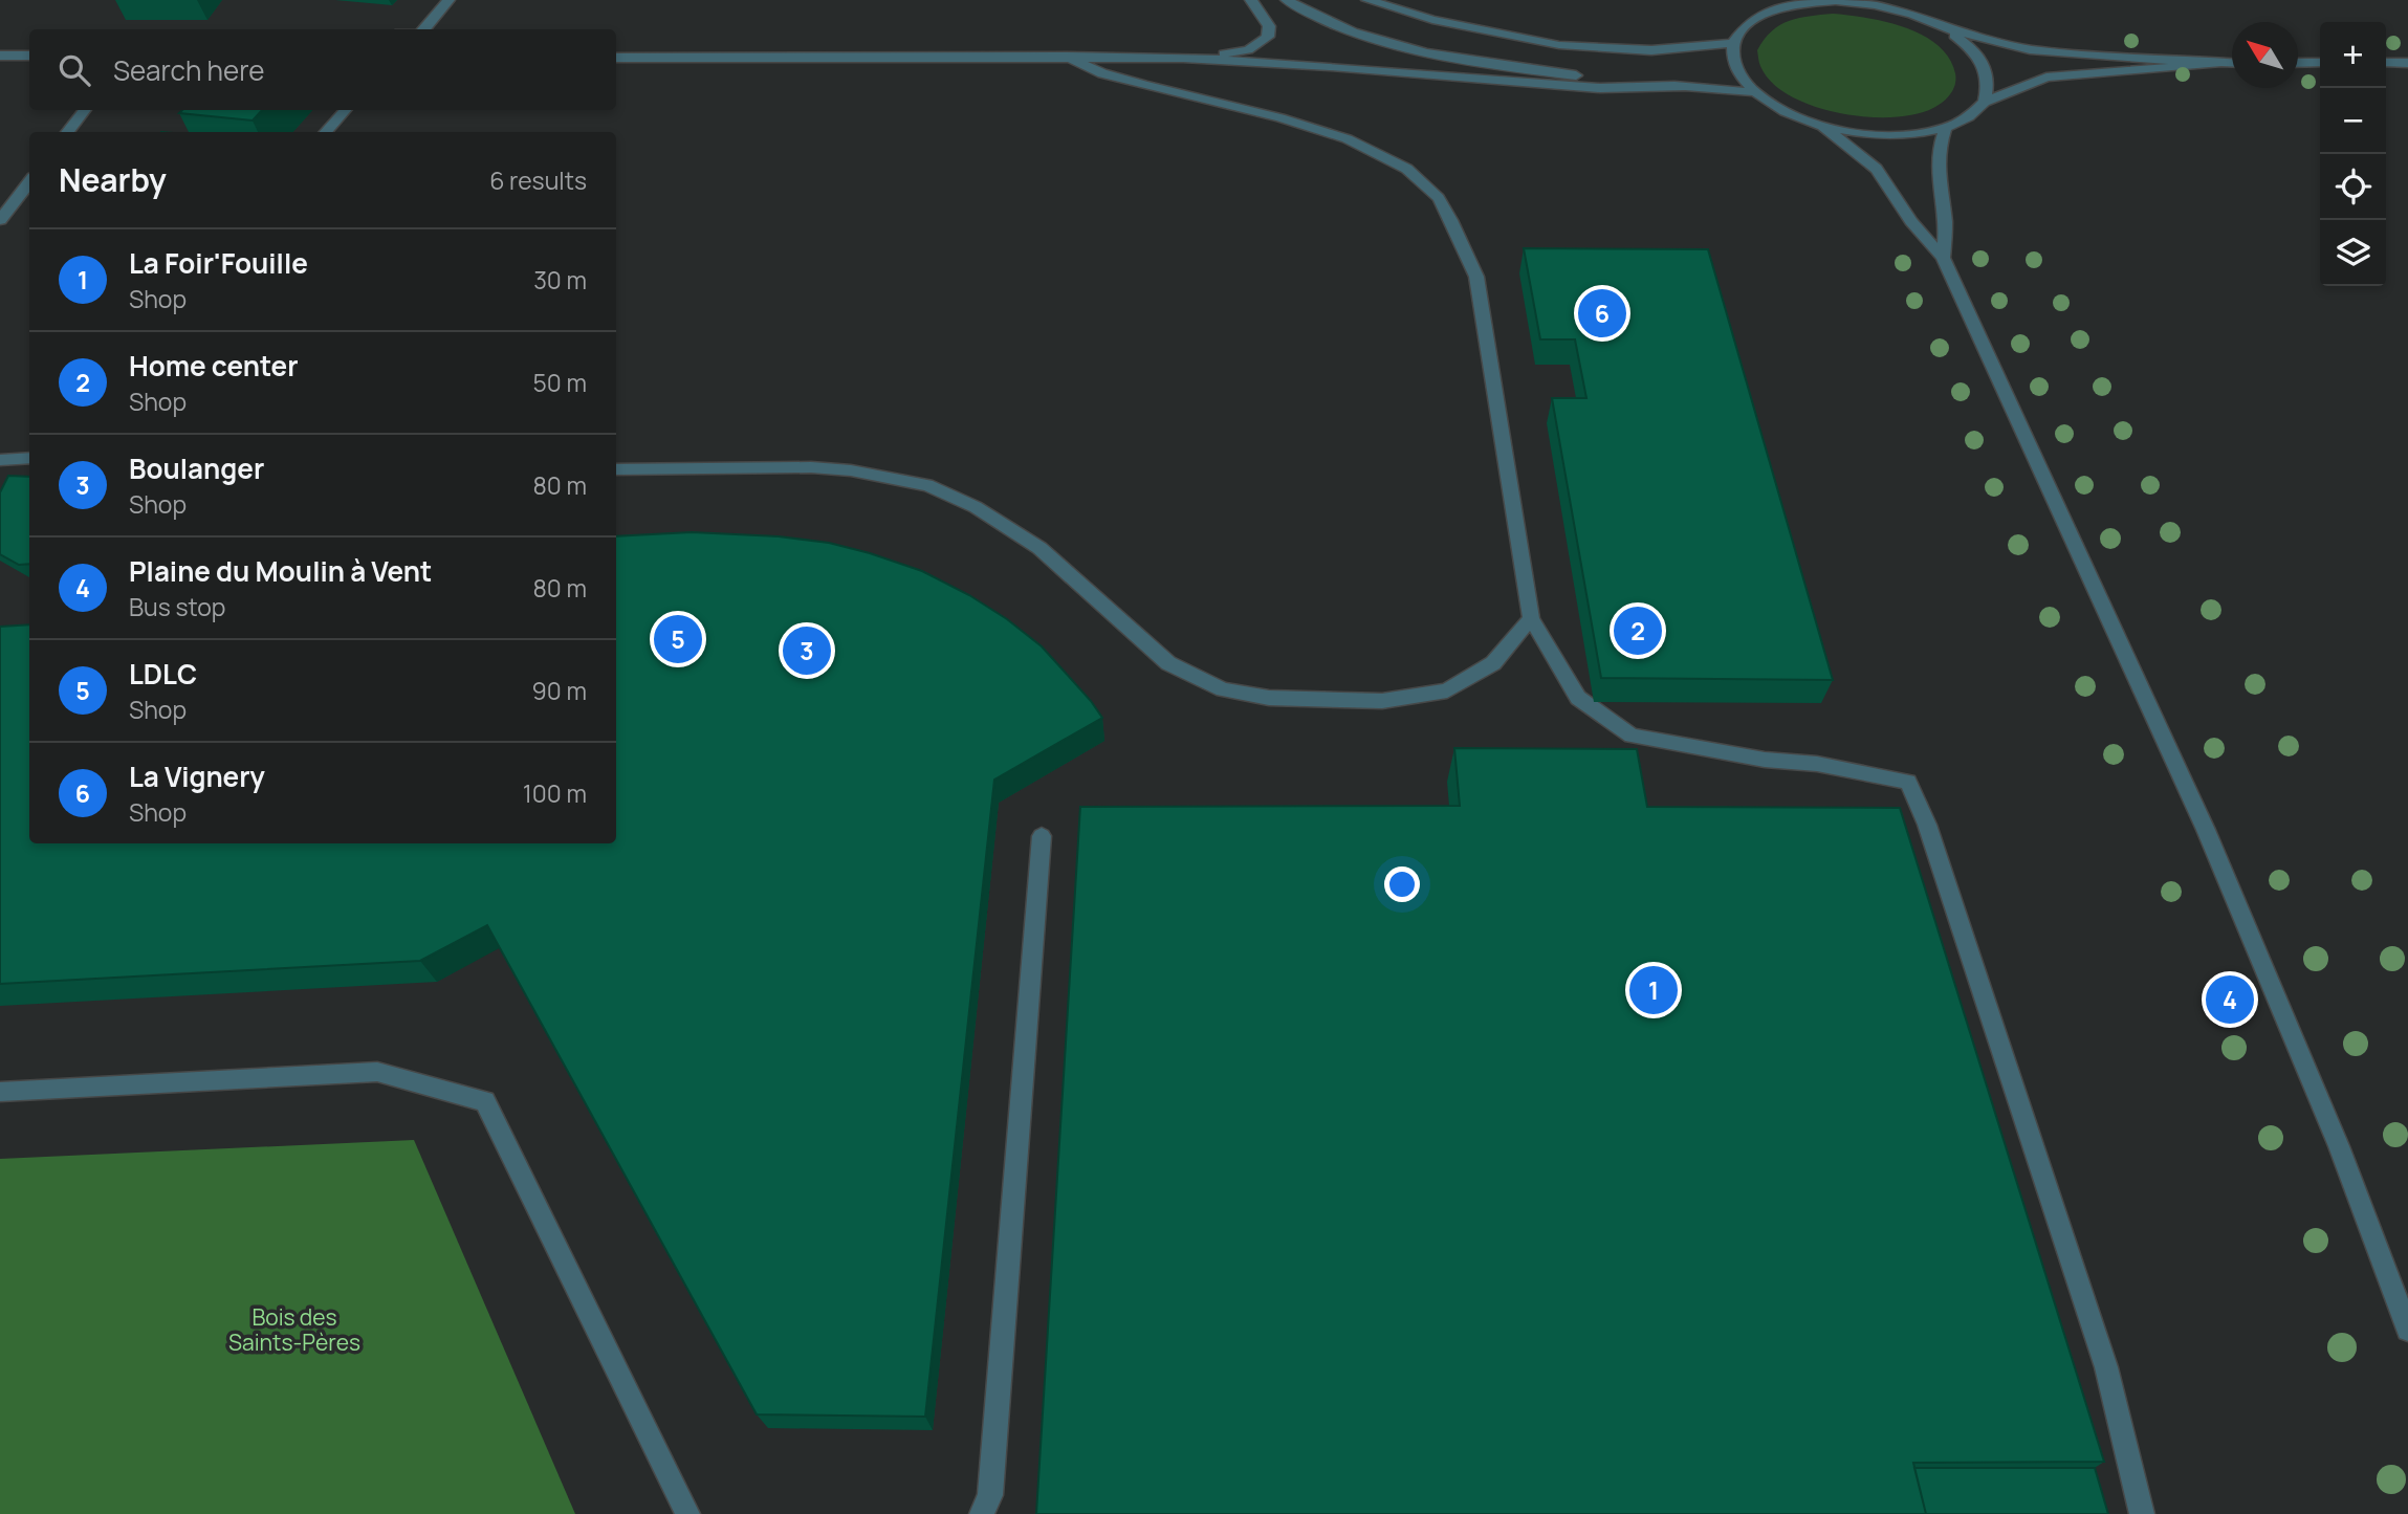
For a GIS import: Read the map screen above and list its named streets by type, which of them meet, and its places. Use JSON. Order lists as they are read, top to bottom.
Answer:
{
  "parks": ["Bois des Saints-Pères"],
  "north": "top left",
  "page": {
    "map_buttons": ["+", "−"],
    "search": "Search here",
    "heading": ["Nearby", "6 results"],
    "list": [
      {
        "mark": "1",
        "name": "La Foir'Fouille",
        "note": "Shop",
        "value": "30 m"
      },
      {
        "mark": "2",
        "name": "Home center",
        "note": "Shop",
        "value": "50 m"
      },
      {
        "mark": "3",
        "name": "Boulanger",
        "note": "Shop",
        "value": "80 m"
      },
      {
        "mark": "4",
        "name": "Plaine du Moulin à Vent",
        "note": "Bus stop",
        "value": "80 m"
      },
      {
        "mark": "5",
        "name": "LDLC",
        "note": "Shop",
        "value": "90 m"
      },
      {
        "mark": "6",
        "name": "La Vignery",
        "note": "Shop",
        "value": "100 m"
      }
    ],
    "pins": [
      "6",
      "2",
      "5",
      "3",
      "1",
      "4"
    ]
  }
}
